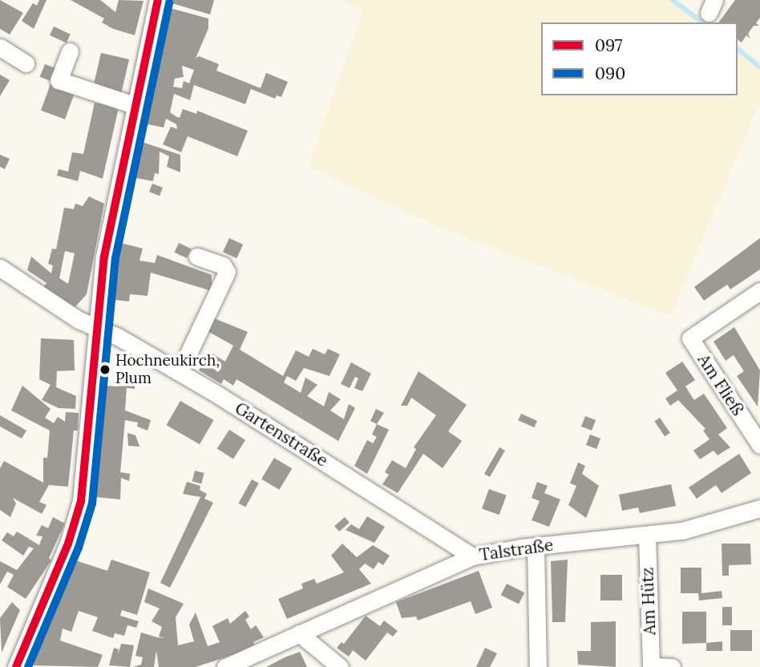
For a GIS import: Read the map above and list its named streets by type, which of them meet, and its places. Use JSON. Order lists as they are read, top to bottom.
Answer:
{
  "streets": {
    "street": [
      "Am Fließ",
      "Gartenstraße",
      "Talstraße",
      "Am Hütz"
    ]
  },
  "crossings": [
    ["Gartenstraße", "Talstraße"],
    ["Talstraße", "Am Hütz"]
  ],
  "places": ["Hochneukirch, Plum"],
  "lines": ["transit line 097", "transit line 090"],
  "legend": ["097", "090"]
}
